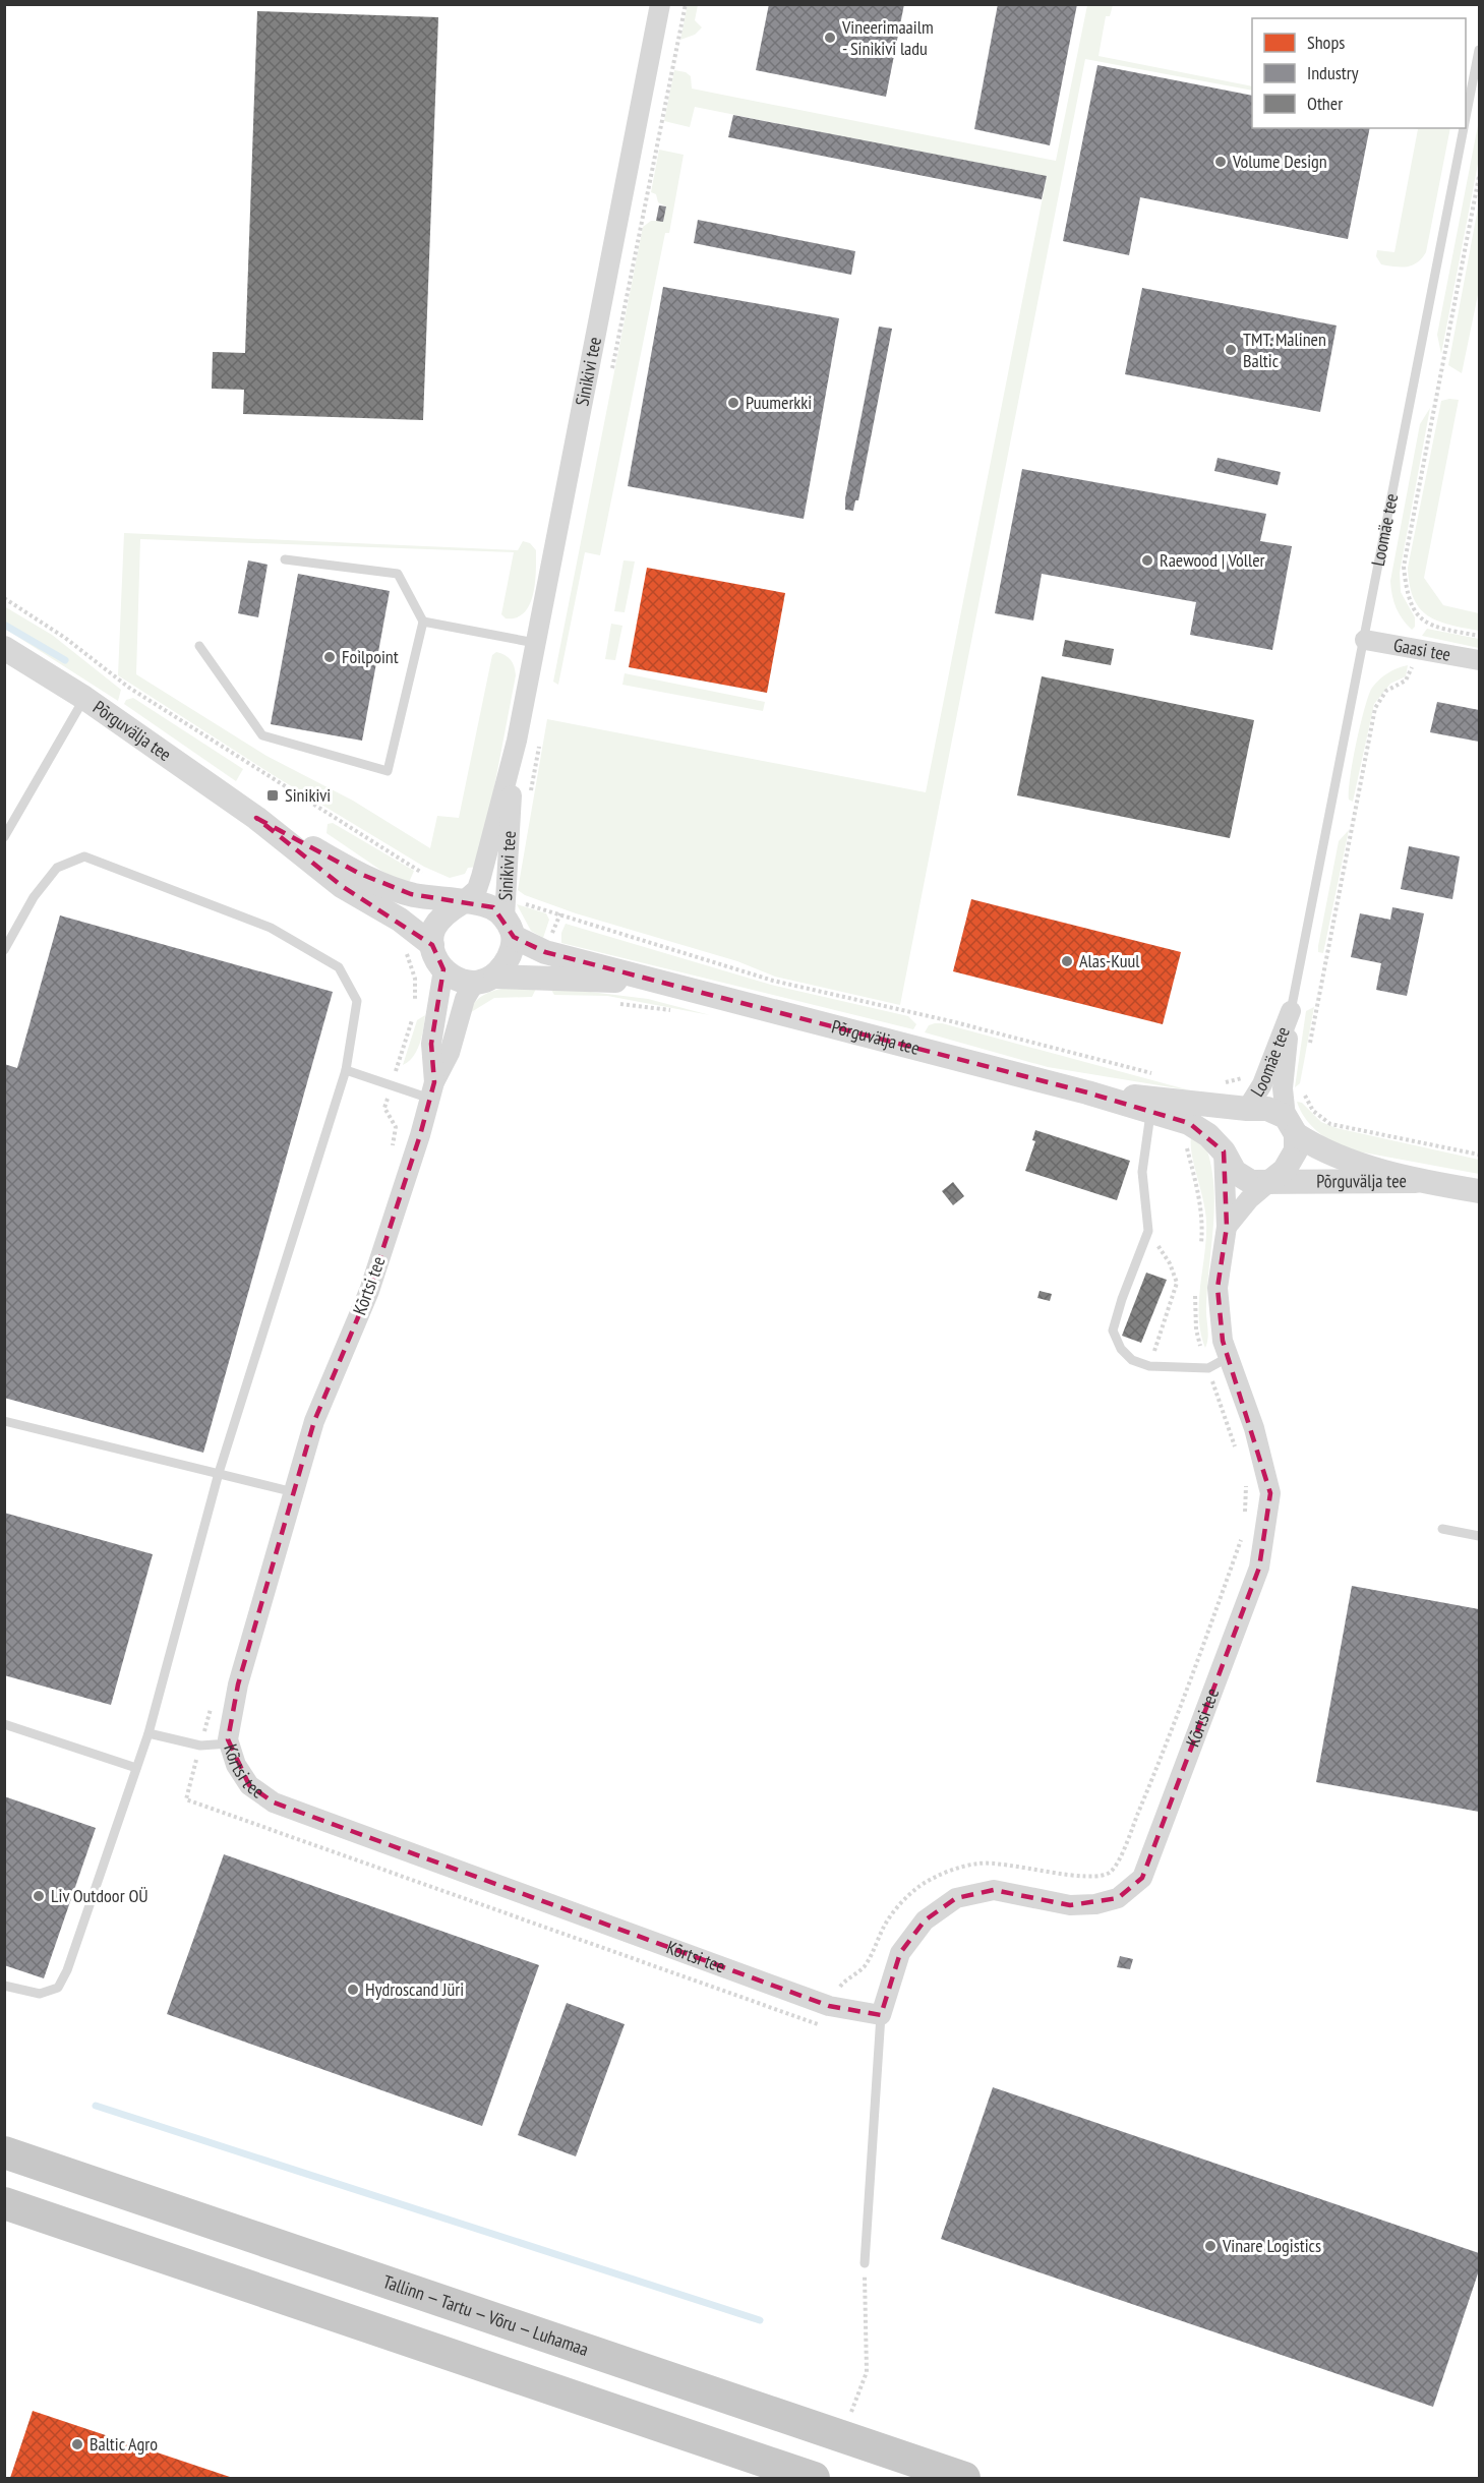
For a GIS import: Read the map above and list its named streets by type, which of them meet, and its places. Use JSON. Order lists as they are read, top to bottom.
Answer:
{
  "streets": {
    "highway": ["Tallinn — Tartu — Võru — Luhamaa"],
    "street": [
      "Sinikivi tee",
      "Loomäe tee",
      "Gaasi tee",
      "Põrguvälja tee",
      "Kõrtsi tee"
    ]
  },
  "crossings": [
    ["Sinikivi tee", "Põrguvälja tee"],
    ["Sinikivi tee", "Kõrtsi tee"],
    ["Loomäe tee", "Gaasi tee"],
    ["Loomäe tee", "Põrguvälja tee"],
    ["Loomäe tee", "Kõrtsi tee"],
    ["Põrguvälja tee", "Kõrtsi tee"]
  ],
  "places": {
    "other": [
      "Vineerimaailm - Sinikivi ladu",
      "Volume Design",
      "TMT. Malinen Baltic",
      "Puumerkki",
      "Raewood | Voller",
      "Foilpoint",
      "Alas-Kuul",
      "Liv Outdoor OÜ",
      "Hydroscand Jüri",
      "Vinare Logistics",
      "Baltic Agro"
    ],
    "transit": ["Sinikivi"]
  },
  "legend": ["Shops", "Industry", "Other"]
}
